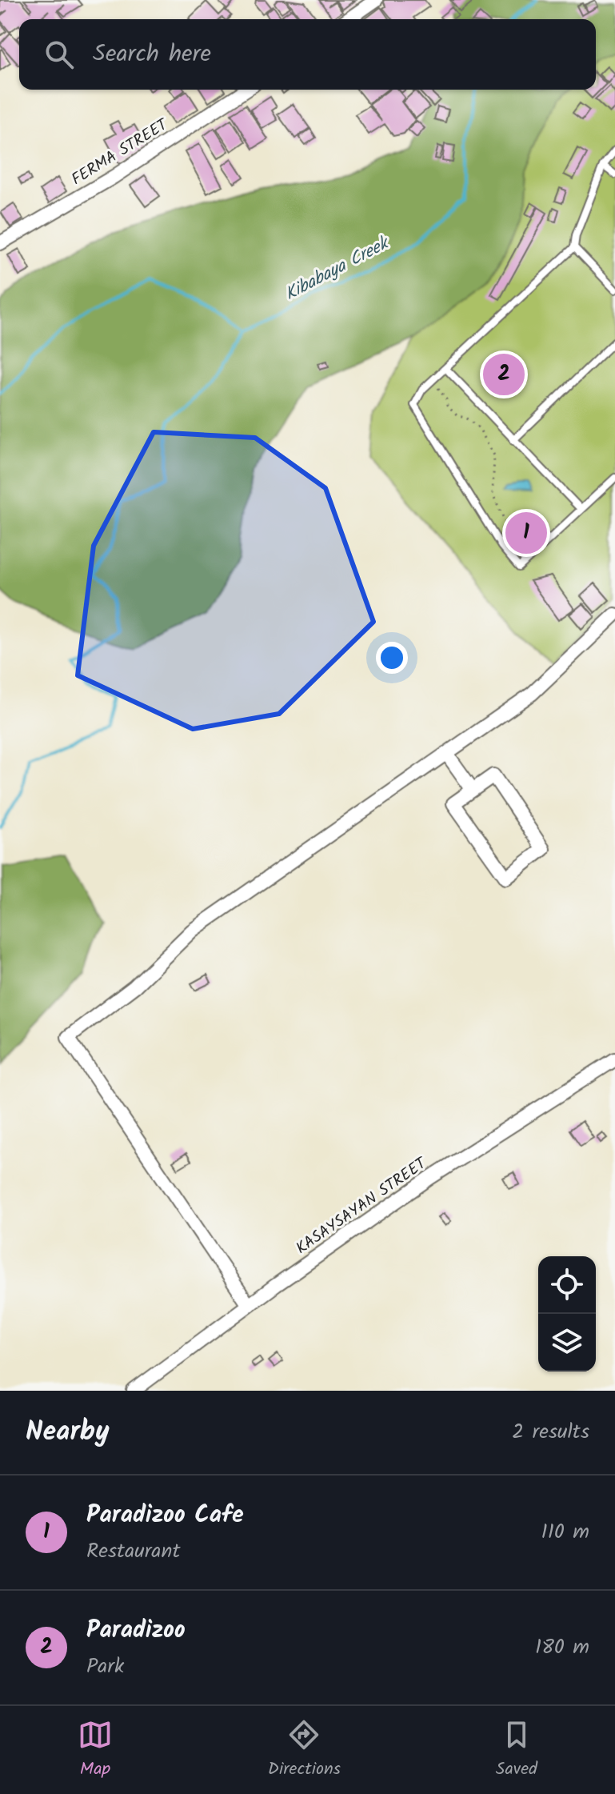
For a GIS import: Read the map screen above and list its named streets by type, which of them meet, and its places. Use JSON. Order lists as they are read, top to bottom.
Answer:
{
  "streets": {
    "street": ["FERMA STREET", "KASAYSAYAN STREET"]
  },
  "water": ["Kibabaya Creek"],
  "page": {
    "search": "Search here",
    "pins": ["2", "1"],
    "heading": ["Nearby", "2 results"],
    "list": [
      {
        "mark": "1",
        "name": "Paradizoo Cafe",
        "note": "Restaurant",
        "value": "110 m"
      },
      {
        "mark": "2",
        "name": "Paradizoo",
        "note": "Park",
        "value": "180 m"
      }
    ],
    "nav": ["Map", "Directions", "Saved"]
  }
}
